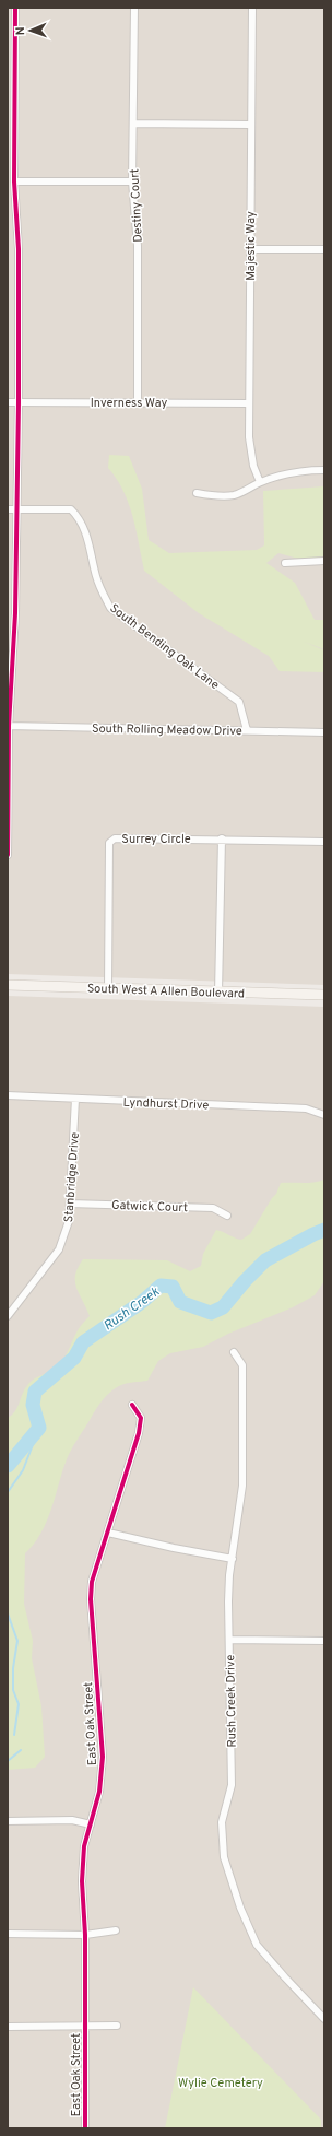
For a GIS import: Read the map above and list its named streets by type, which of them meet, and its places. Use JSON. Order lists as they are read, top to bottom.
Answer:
{
  "streets": {
    "street": [
      "Destiny Court",
      "Majestic Way",
      "Inverness Way",
      "South Bending Oak Lane",
      "South Rolling Meadow Drive",
      "Surrey Circle",
      "South West A Allen Boulevard",
      "Lyndhurst Drive",
      "Stanbridge Drive",
      "Gatwick Court",
      "Rush Creek Drive",
      "East Oak Street"
    ]
  },
  "crossings": [
    ["Destiny Court", "Inverness Way"],
    ["Majestic Way", "Inverness Way"],
    ["South Bending Oak Lane", "South Rolling Meadow Drive"],
    ["Surrey Circle", "South West A Allen Boulevard"],
    ["Lyndhurst Drive", "Stanbridge Drive"],
    ["Stanbridge Drive", "Gatwick Court"]
  ],
  "water": ["Rush Creek"],
  "parks": ["Wylie Cemetery"],
  "north": "left"
}
